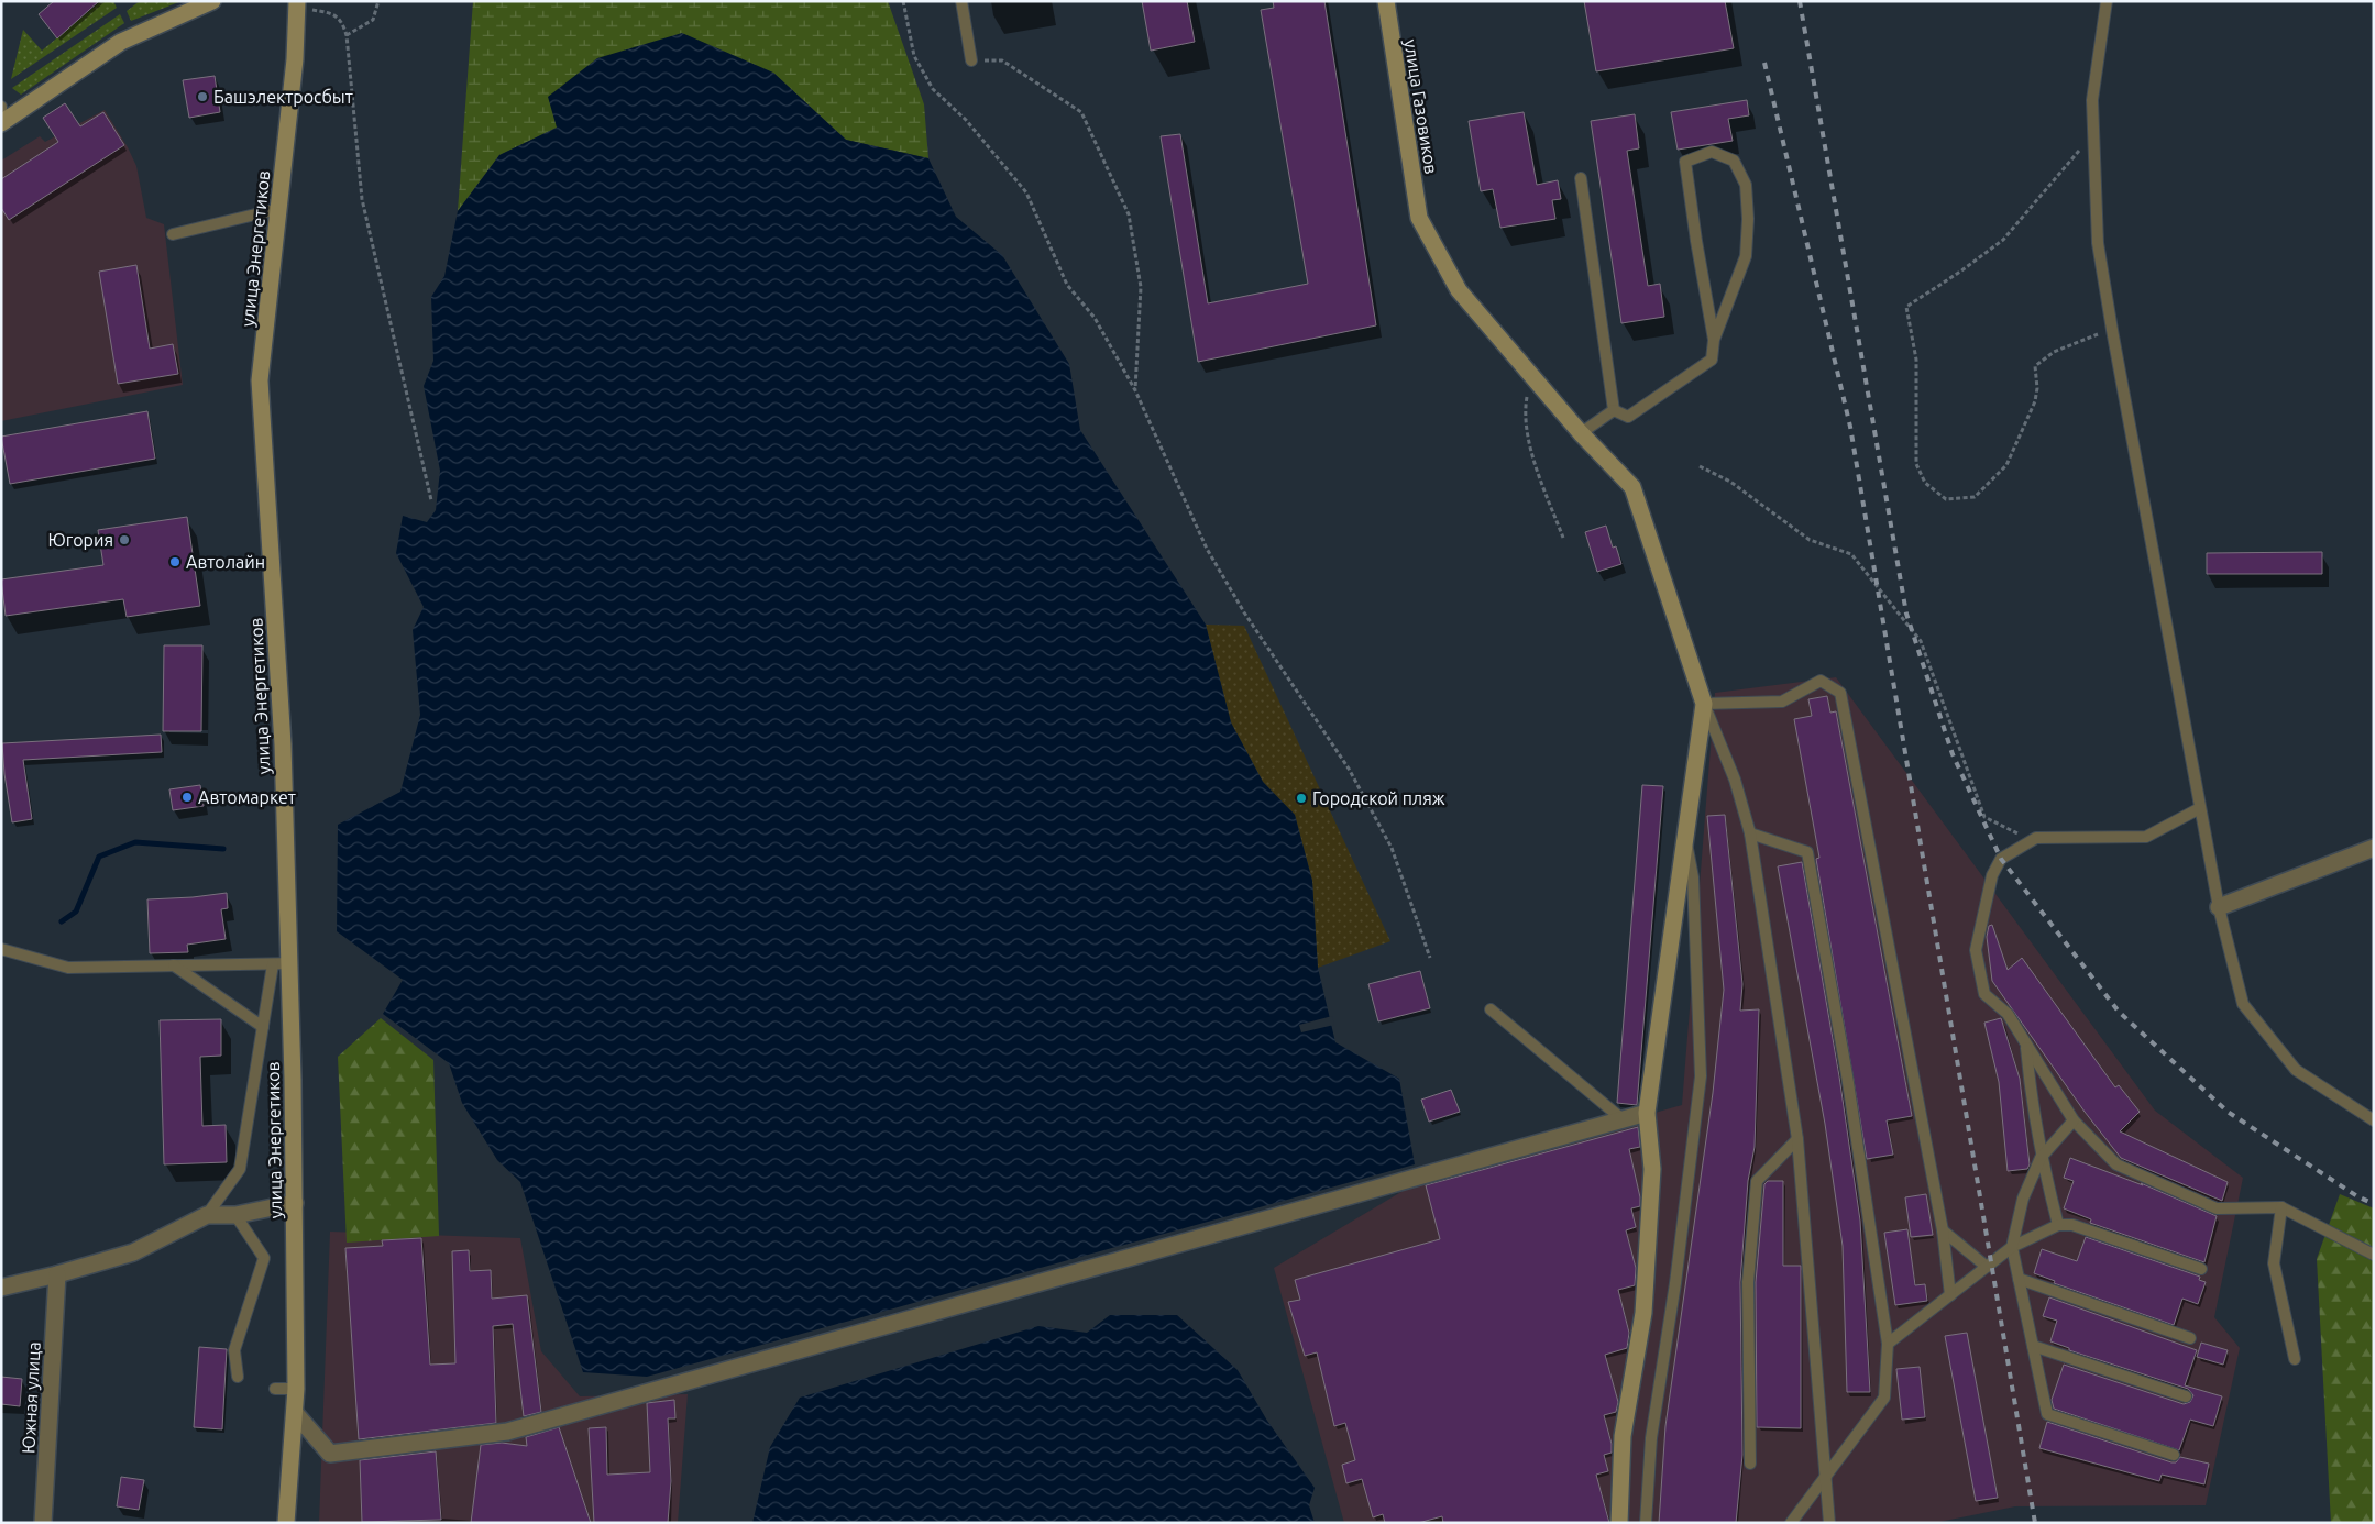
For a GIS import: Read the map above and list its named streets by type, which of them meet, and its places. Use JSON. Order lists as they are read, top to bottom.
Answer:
{
  "streets": {
    "main road": ["улица Газовиков", "улица Энергетиков"],
    "street": ["Южная улица"]
  },
  "places": [
    "Башэлектросбыт",
    "Югория",
    "Автолайн",
    "Автомаркет",
    "Городской пляж"
  ]
}
